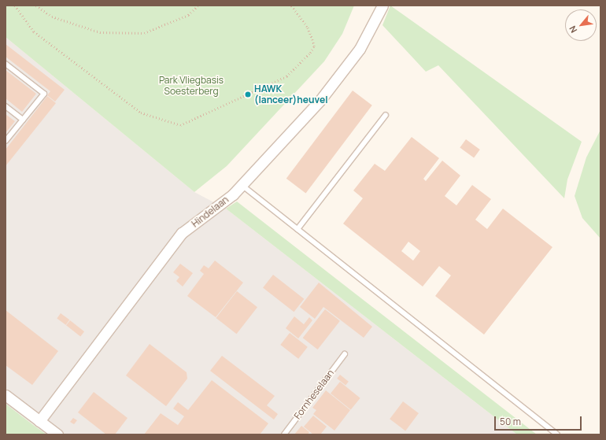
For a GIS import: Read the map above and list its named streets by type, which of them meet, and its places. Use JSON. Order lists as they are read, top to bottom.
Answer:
{
  "streets": {
    "street": ["Hindelaan"],
    "lane": ["Fornheselaan"]
  },
  "parks": ["Park Vliegbasis Soesterberg"],
  "places": ["HAWK (lanceer)heuvel"],
  "scale_bar": "50 m",
  "north": "bottom left"
}
